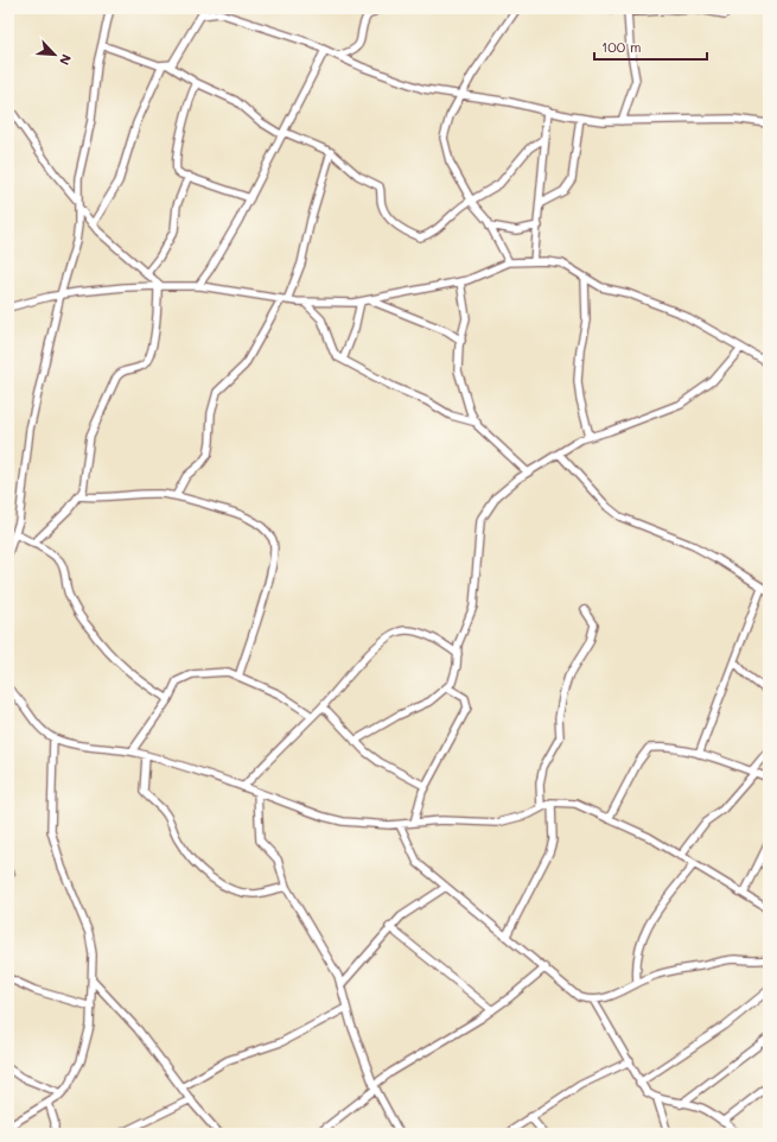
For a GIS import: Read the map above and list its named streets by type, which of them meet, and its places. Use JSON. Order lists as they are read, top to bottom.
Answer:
{
  "scale_bar": "100 m",
  "north": "bottom right"
}
